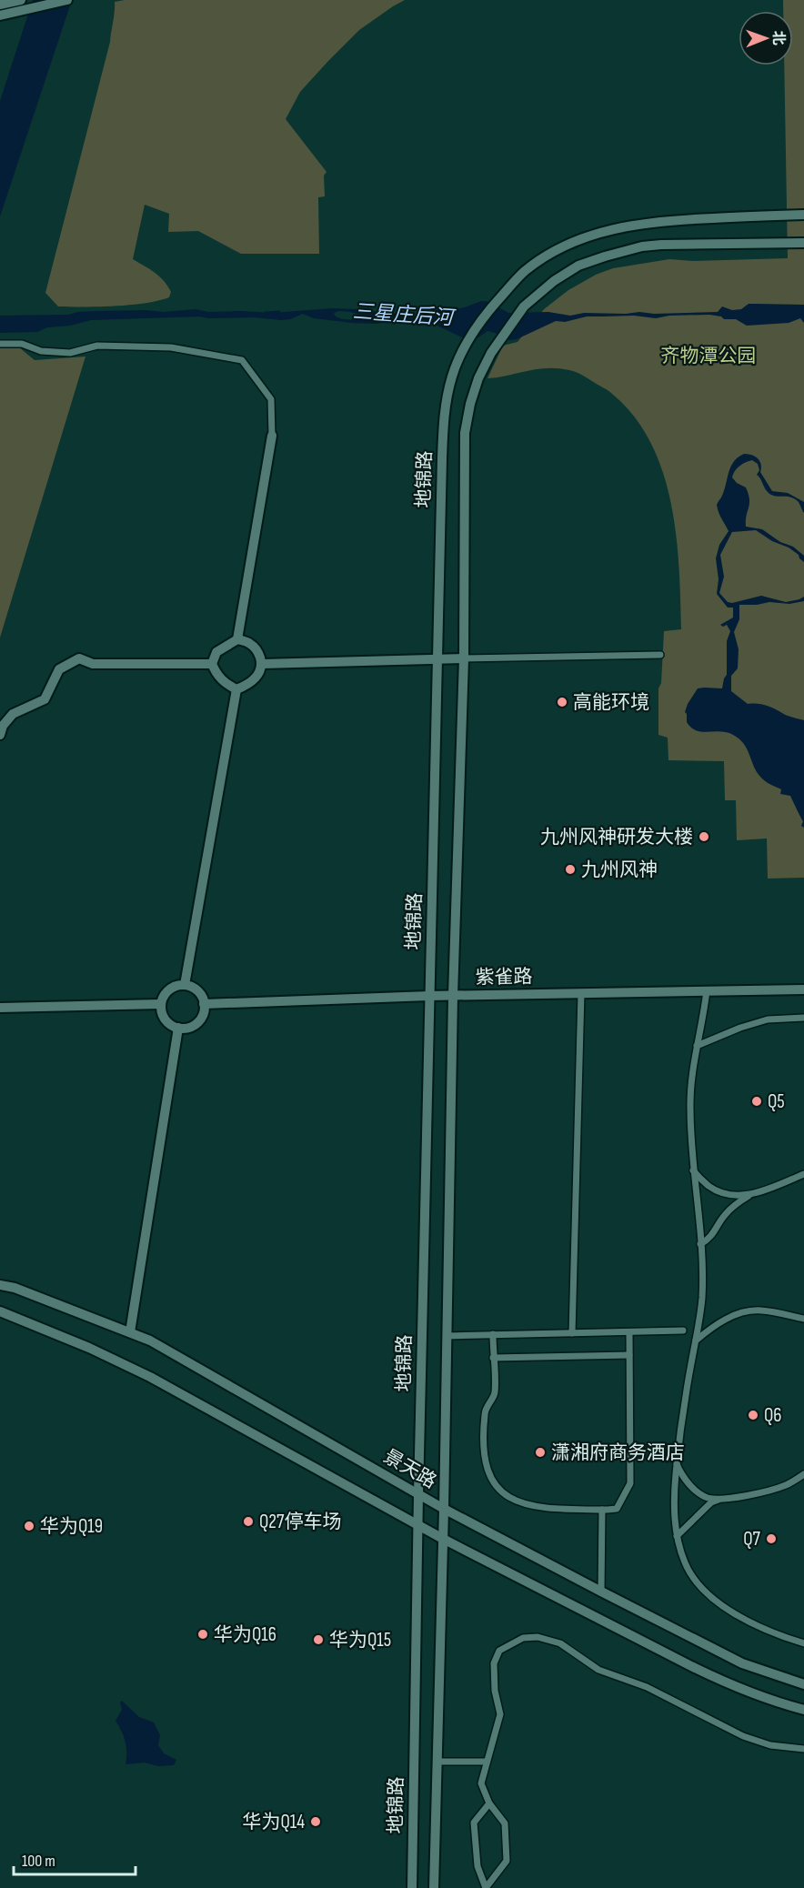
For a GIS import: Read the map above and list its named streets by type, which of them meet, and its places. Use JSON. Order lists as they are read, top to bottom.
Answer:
{
  "streets": {
    "street": ["地锦路", "紫雀路", "景天路"]
  },
  "crossings": [
    ["地锦路", "紫雀路"],
    ["地锦路", "景天路"]
  ],
  "water": ["三星庄后河"],
  "parks": ["齐物潭公园"],
  "places": [
    "高能环境",
    "九州风神研发大楼",
    "九州风神",
    "Q5",
    "Q6",
    "潇湘府商务酒店",
    "Q27停车场",
    "华为Q19",
    "Q7",
    "华为Q16",
    "华为Q15",
    "华为Q14"
  ],
  "scale_bar": "100 m",
  "north": "right"
}
